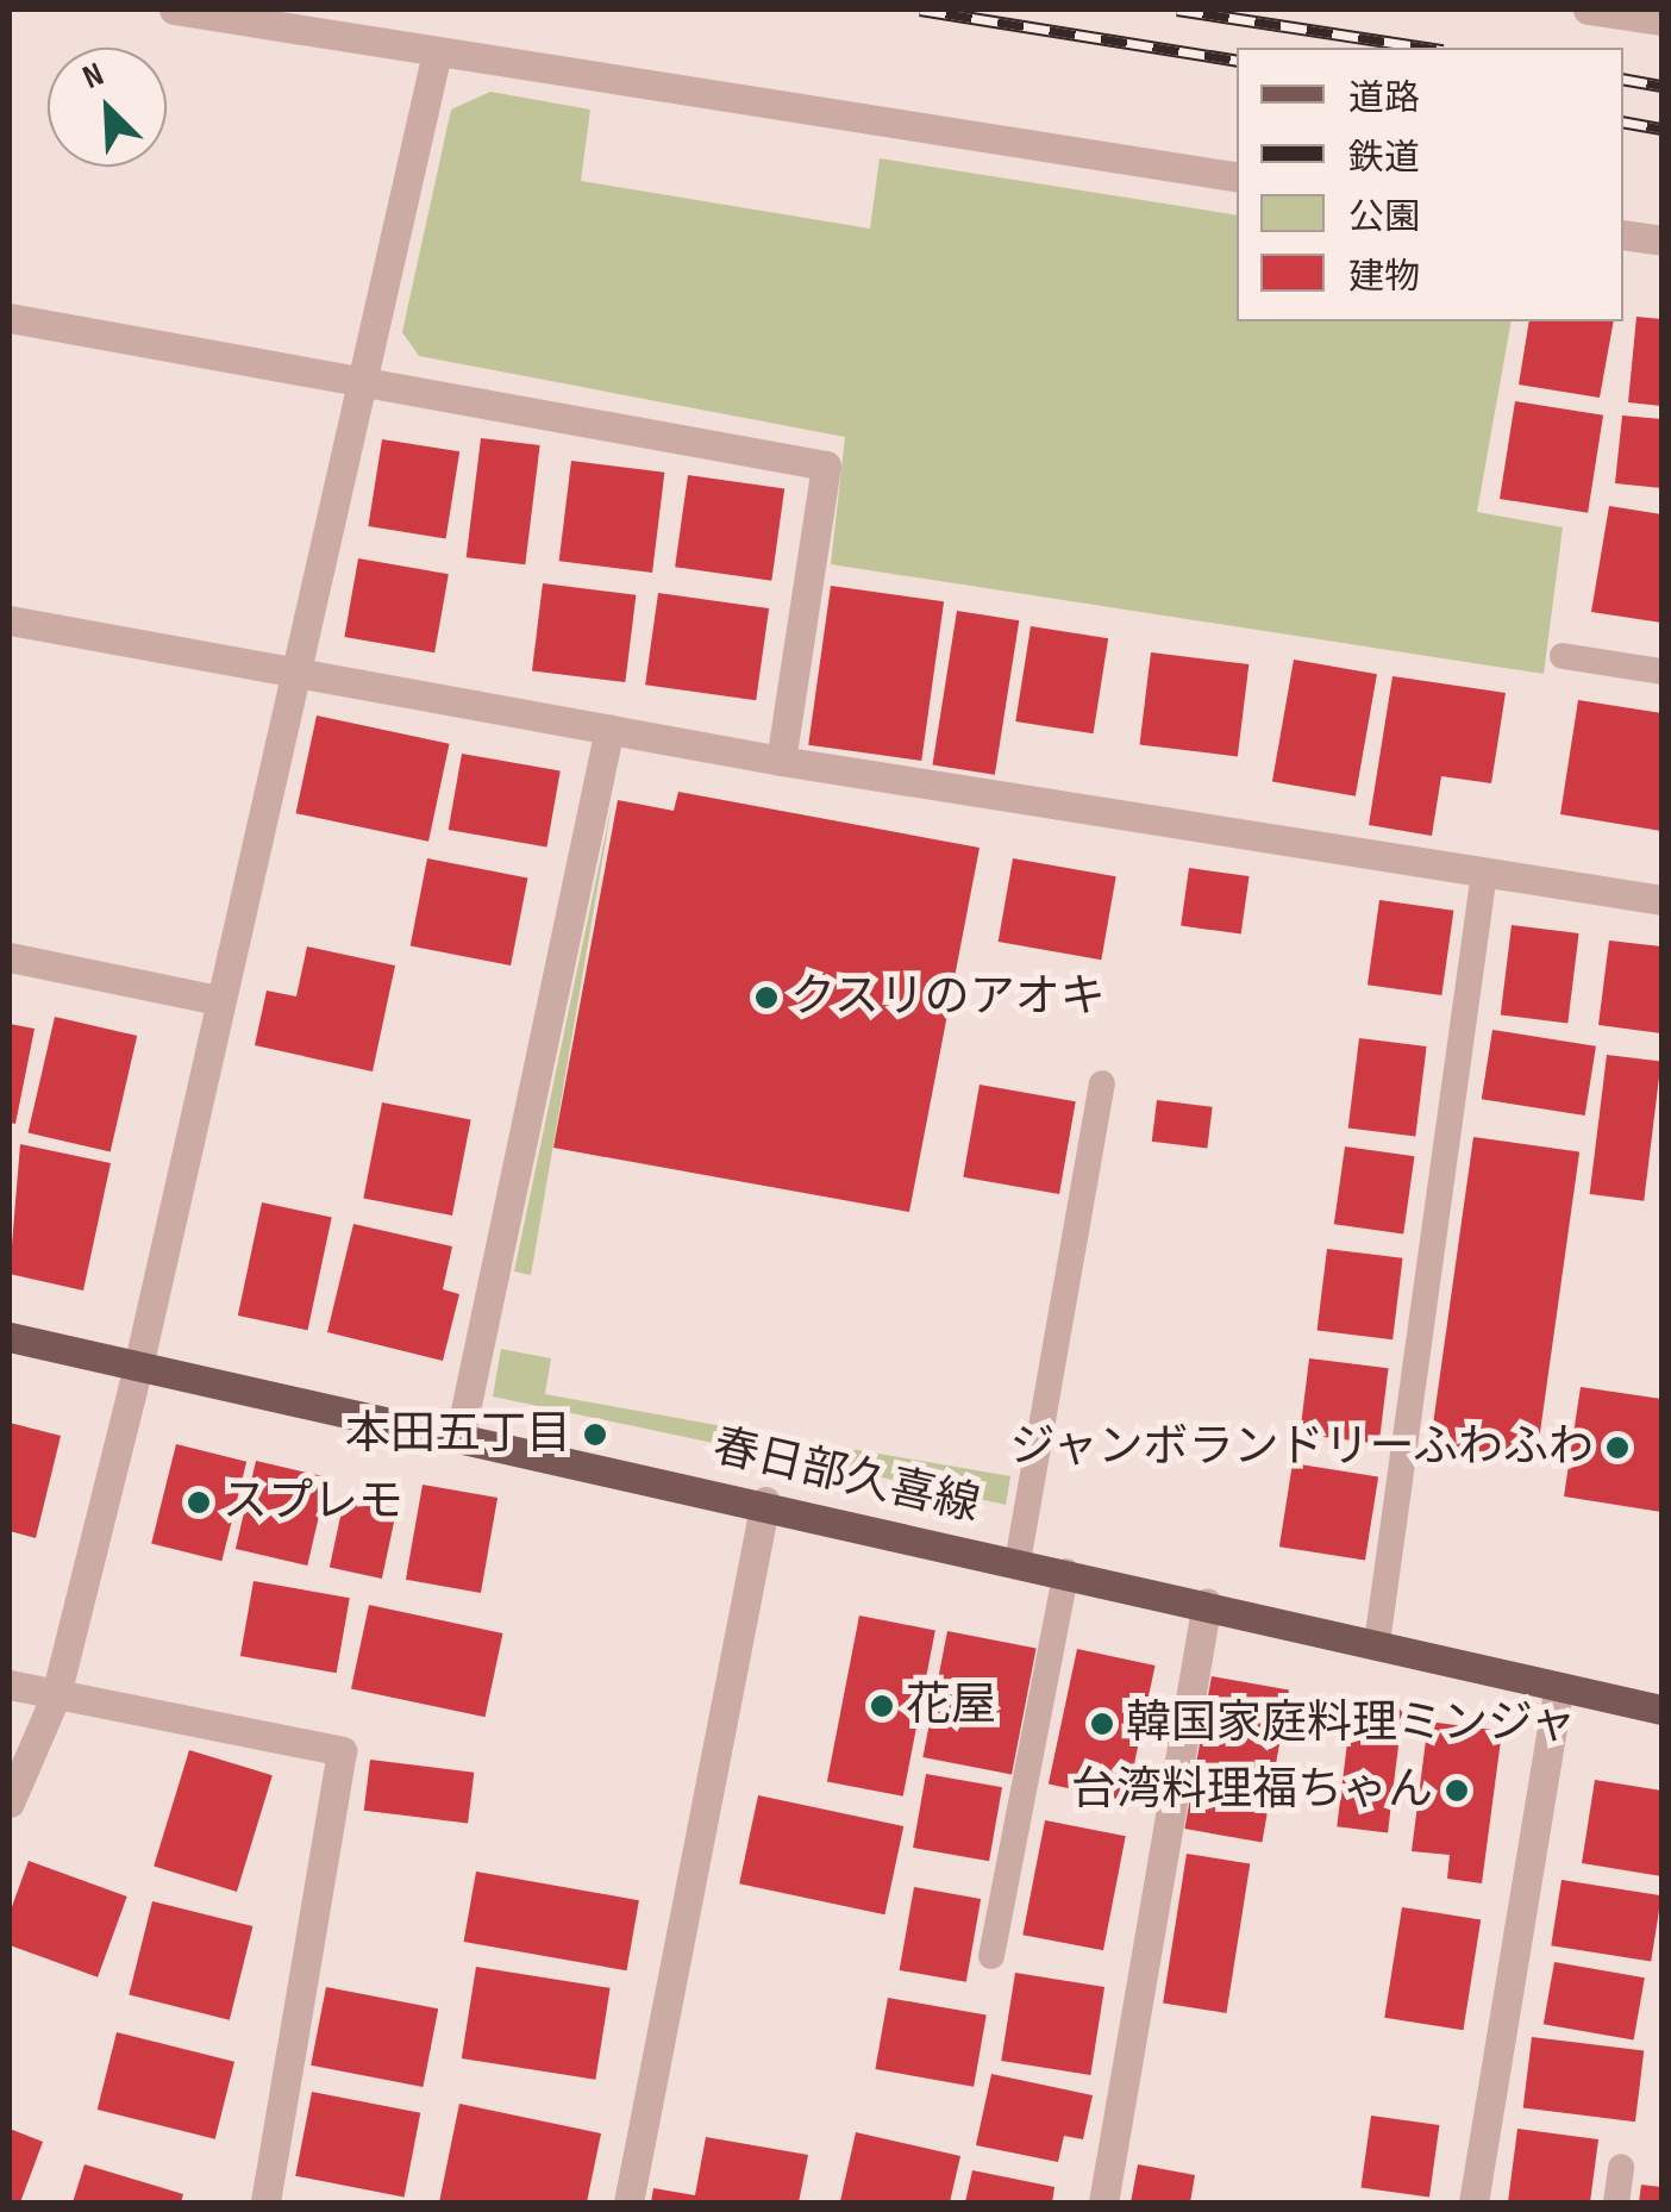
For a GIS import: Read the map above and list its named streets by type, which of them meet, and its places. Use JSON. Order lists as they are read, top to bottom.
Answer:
{
  "streets": {
    "main road": ["春日部久喜線"]
  },
  "places": [
    "クスリのアオキ",
    "本田五丁目",
    "ジャンボランドリーふわふわ",
    "スプレモ",
    "花屋",
    "韓国家庭料理ミンジャ",
    "台湾料理福ちゃん"
  ],
  "legend": [
    "道路",
    "鉄道",
    "公園",
    "建物"
  ],
  "north": "top left"
}
